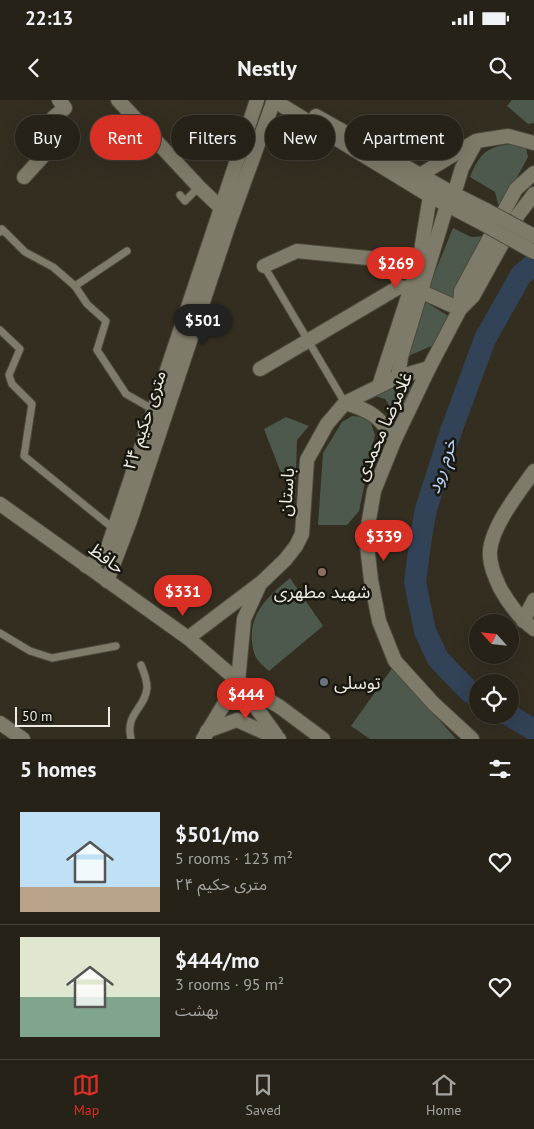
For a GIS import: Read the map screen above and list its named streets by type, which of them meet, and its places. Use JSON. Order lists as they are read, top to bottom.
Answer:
{
  "streets": {
    "main road": [
      "۲۴ متری حکیم",
      "غلامرضا محمدی",
      "باستان",
      "حافظ"
    ]
  },
  "crossings": [
    ["۲۴ متری حکیم", "حافظ"],
    ["غلامرضا محمدی", "باستان"],
    ["باستان", "حافظ"]
  ],
  "water": ["خرم رود"],
  "places": ["شهید مطهری", "توسلی"],
  "scale_bar": "50 m",
  "north": "top left",
  "page": {
    "status": "22:13",
    "header": "Nestly",
    "chip": [
      "Buy",
      "Rent",
      "Filters",
      "New",
      "Apartment"
    ],
    "price": [
      "$269",
      "$501",
      "$339",
      "$331",
      "$444"
    ],
    "scale": "50 m",
    "heading": "5 homes",
    "list": [
      {
        "name": "$501/mo",
        "note": "5 rooms · 123 m² · ۲۴ متری حکیم"
      },
      {
        "name": "$444/mo",
        "note": "3 rooms · 95 m² · بهشت"
      }
    ],
    "tabs": ["Map", "Saved", "Home"]
  }
}
